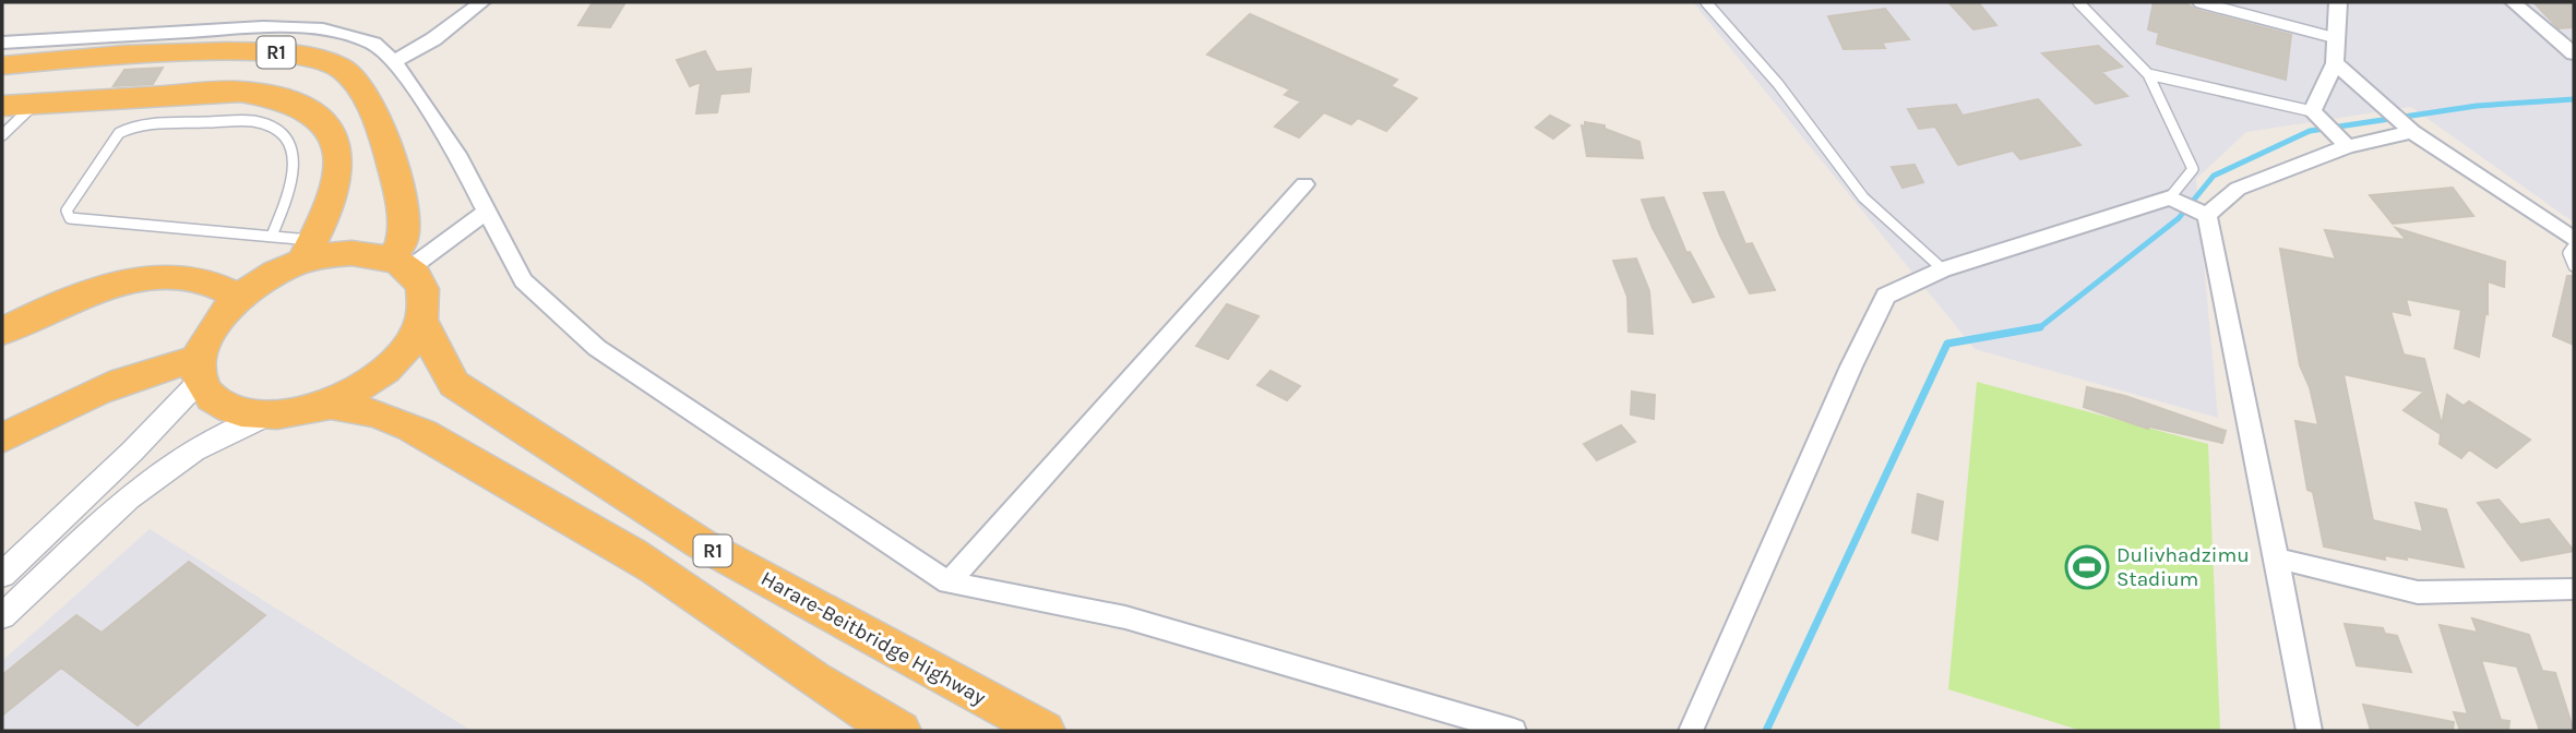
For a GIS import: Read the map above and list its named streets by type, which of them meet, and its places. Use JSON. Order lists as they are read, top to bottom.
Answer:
{
  "streets": {
    "highway": ["R1", "Harare-Beitbridge Highway"]
  },
  "crossings": [
    ["R1", "Harare-Beitbridge Highway"]
  ],
  "places": {
    "sports": ["Dulivhadzimu Stadium"]
  }
}
